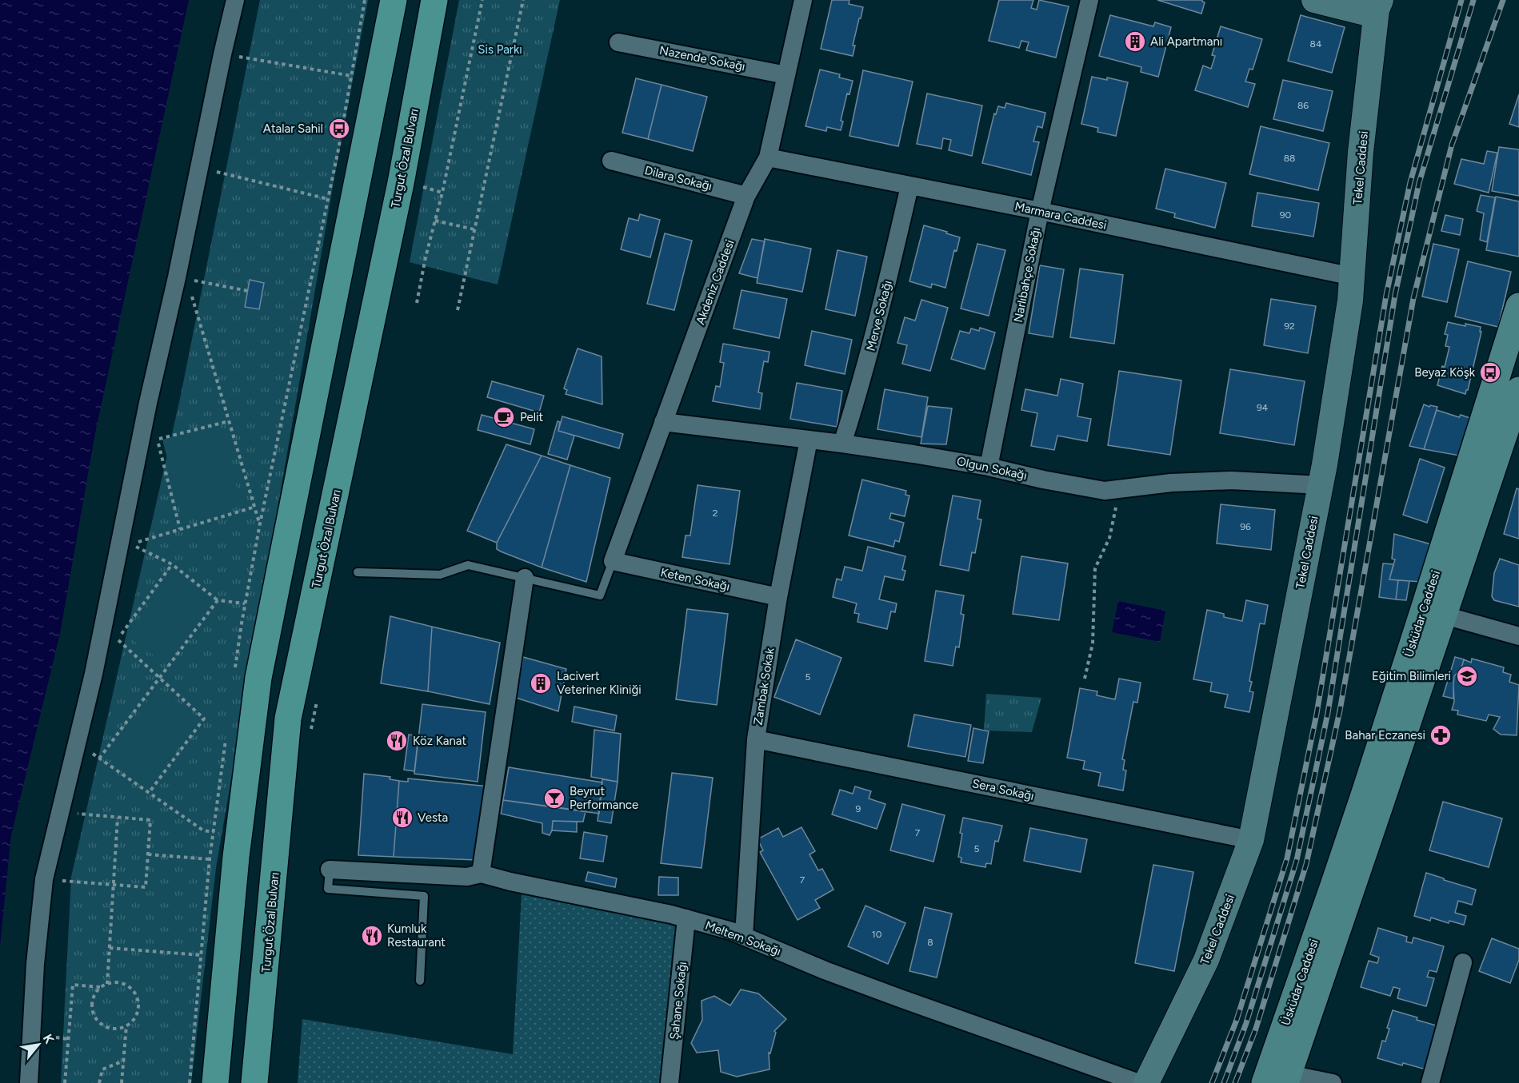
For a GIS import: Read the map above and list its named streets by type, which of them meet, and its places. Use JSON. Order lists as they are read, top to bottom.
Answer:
{
  "streets": {
    "highway": ["Turgut Özal Bulvarı"],
    "main road": ["Üsküdar Caddesi"],
    "street": [
      "Nazende Sokağı",
      "Tekel Caddesi",
      "Dilara Sokağı",
      "Marmara Caddesi",
      "Narlıbahçe Sokağı",
      "Akdeniz Caddesi",
      "Merve Sokağı",
      "Olgun Sokağı",
      "Keten Sokağı",
      "Zambak Sokak",
      "Sera Sokağı",
      "Meltem Sokağı",
      "Şahane Sokağı"
    ]
  },
  "crossings": [
    ["Nazende Sokağı", "Akdeniz Caddesi"],
    ["Tekel Caddesi", "Marmara Caddesi"],
    ["Tekel Caddesi", "Olgun Sokağı"],
    ["Tekel Caddesi", "Sera Sokağı"],
    ["Dilara Sokağı", "Akdeniz Caddesi"],
    ["Marmara Caddesi", "Narlıbahçe Sokağı"],
    ["Marmara Caddesi", "Akdeniz Caddesi"],
    ["Marmara Caddesi", "Merve Sokağı"],
    ["Narlıbahçe Sokağı", "Olgun Sokağı"],
    ["Akdeniz Caddesi", "Olgun Sokağı"],
    ["Akdeniz Caddesi", "Keten Sokağı"],
    ["Merve Sokağı", "Olgun Sokağı"],
    ["Olgun Sokağı", "Zambak Sokak"],
    ["Keten Sokağı", "Zambak Sokak"],
    ["Zambak Sokak", "Sera Sokağı"],
    ["Zambak Sokak", "Meltem Sokağı"],
    ["Meltem Sokağı", "Şahane Sokağı"]
  ],
  "parks": ["Sis Parkı"],
  "places": {
    "building": ["Ali Apartmanı", "Lacivert Veteriner Kliniği"],
    "bus stop": ["Atalar Sahil", "Beyaz Köşk"],
    "cafe": ["Pelit"],
    "school or university": ["Eğitim Bilimleri"],
    "pharmacy": ["Bahar Eczanesi"],
    "restaurant": ["Köz Kanat", "Vesta", "Kumluk Restaurant"],
    "bar": ["Beyrut Performance"]
  },
  "house_numbers": [
    "84",
    "86",
    "88",
    "90",
    "92",
    "94",
    "2",
    "96",
    "5",
    "9",
    "7",
    "5",
    "7",
    "10",
    "8"
  ],
  "north": "top right"
}
